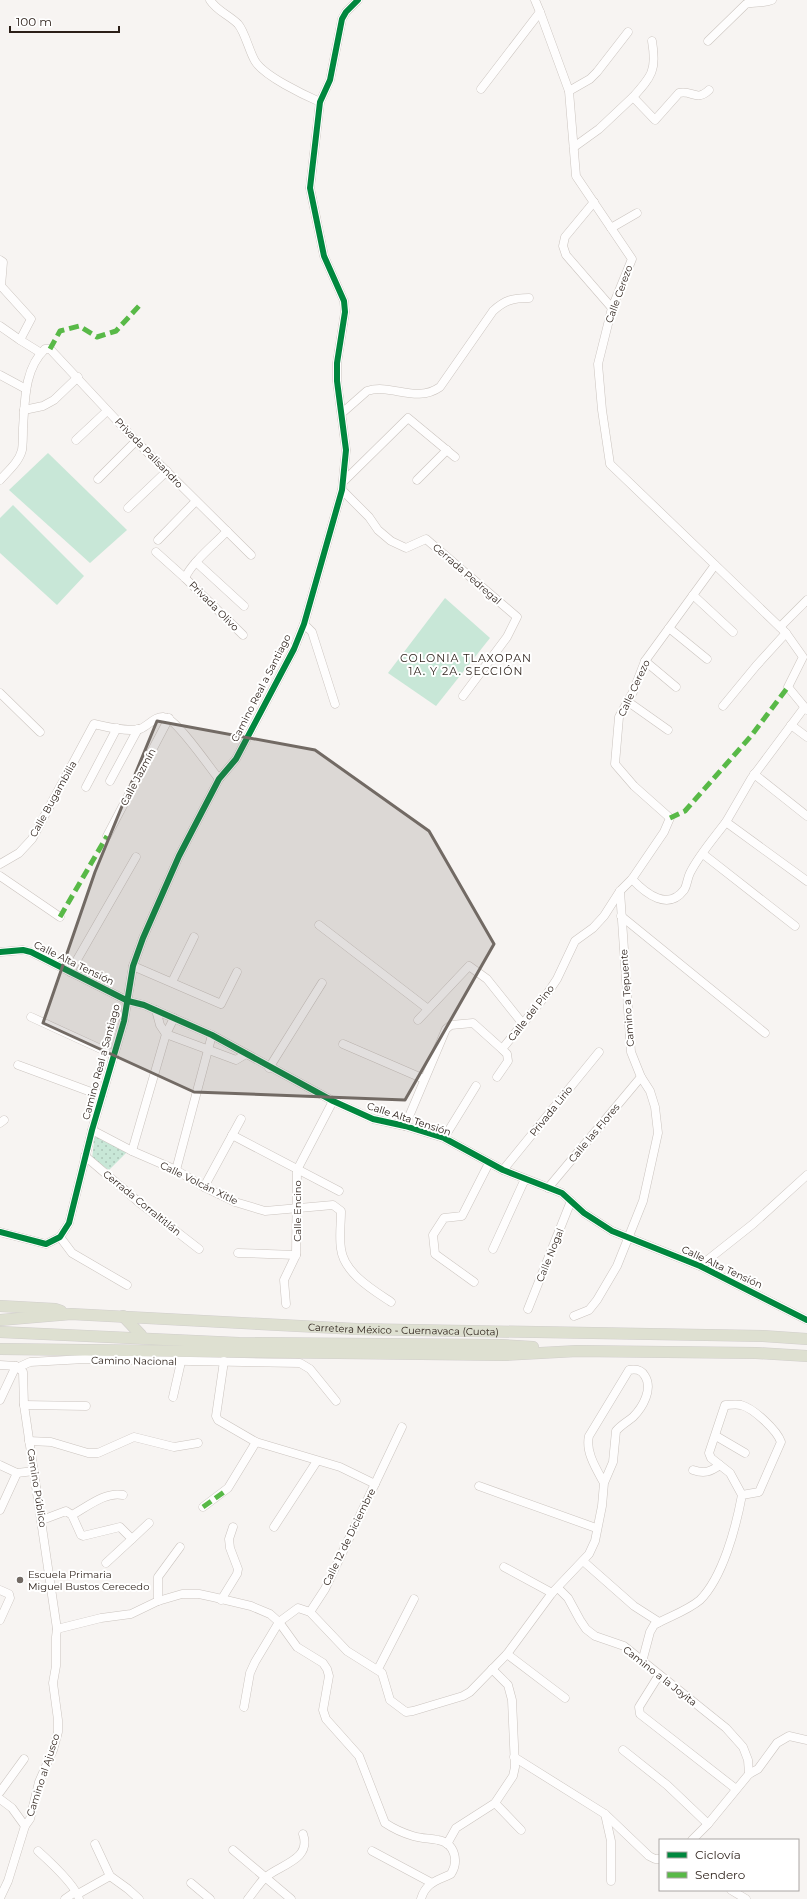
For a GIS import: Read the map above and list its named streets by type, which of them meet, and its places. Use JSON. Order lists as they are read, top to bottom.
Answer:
{
  "streets": {
    "highway": ["Carretera México - Cuernavaca (Cuota)"],
    "street": [
      "Calle Cerezo",
      "Privada Palisandro",
      "Cerrada Pedregal",
      "Privada Olivo",
      "Camino Real a Santiago",
      "Calle Jazmín",
      "Calle Bugambilia",
      "Calle Alta Tensión",
      "Camino a Tepuente",
      "Calle del Pino",
      "Privada Lirio",
      "Calle las Flores",
      "Calle Volcán Xitle",
      "Cerrada Corraltitlán",
      "Calle Encino",
      "Calle Nogal",
      "Camino Nacional",
      "Camino Público",
      "Calle 12 de Diciembre",
      "Camino a la Joyita",
      "Camino al Ajusco"
    ]
  },
  "crossings": [
    ["Calle Cerezo", "Camino a Tepuente"],
    ["Calle Cerezo", "Calle del Pino"],
    ["Privada Palisandro", "Privada Olivo"],
    ["Cerrada Pedregal", "Camino Real a Santiago"],
    ["Camino Real a Santiago", "Calle Alta Tensión"],
    ["Camino Real a Santiago", "Calle Volcán Xitle"],
    ["Camino Real a Santiago", "Cerrada Corraltitlán"],
    ["Calle Alta Tensión", "Camino a Tepuente"],
    ["Calle Alta Tensión", "Privada Lirio"],
    ["Calle Alta Tensión", "Calle las Flores"],
    ["Calle Alta Tensión", "Calle Encino"],
    ["Calle Alta Tensión", "Calle Nogal"],
    ["Camino a Tepuente", "Calle del Pino"],
    ["Camino a Tepuente", "Calle las Flores"],
    ["Calle Volcán Xitle", "Calle Encino"],
    ["Camino Nacional", "Camino Público"],
    ["Camino Público", "Camino al Ajusco"]
  ],
  "districts": ["COLONIA TLAXOPAN 1A. Y 2A. SECCIÓN"],
  "places": ["Escuela Primaria Miguel Bustos Cerecedo"],
  "legend": ["Ciclovía", "Sendero"],
  "scale_bar": "100 m"
}
